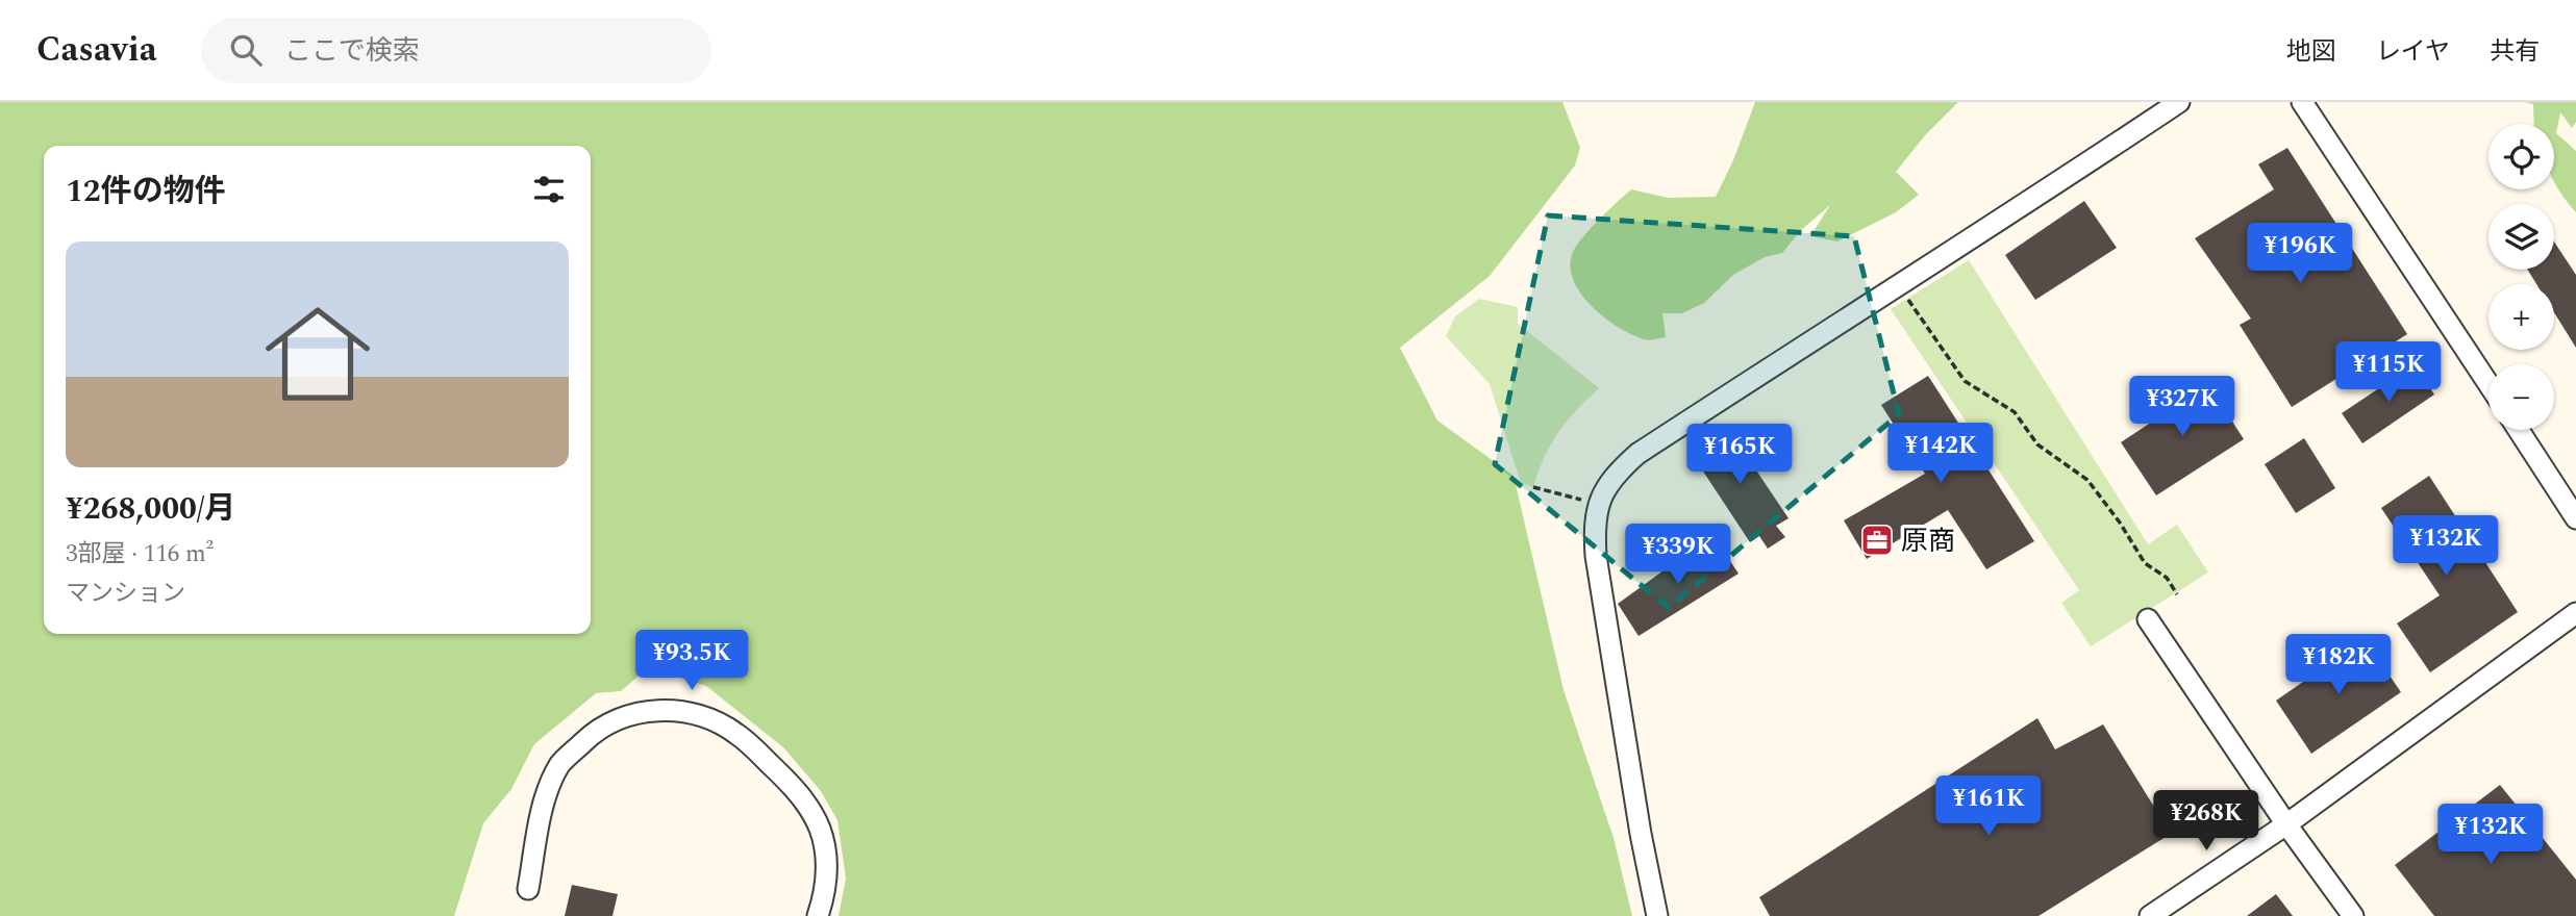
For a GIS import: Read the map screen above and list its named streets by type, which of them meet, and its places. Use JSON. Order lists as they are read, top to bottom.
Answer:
{
  "places": {
    "office": ["原商"]
  },
  "page": {
    "header": "Casavia",
    "search": "ここで検索",
    "nav": ["地図", "レイヤ", "共有"],
    "map_buttons": ["+", "−"],
    "heading": "12件の物件",
    "price": [
      "¥196K",
      "¥115K",
      "¥327K",
      "¥142K",
      "¥165K",
      "¥132K",
      "¥339K",
      "¥93.5K",
      "¥182K",
      "¥161K",
      "¥268K",
      "¥132K"
    ],
    "list": [
      {
        "name": "¥268,000/月",
        "note": "3部屋 · 116 m² · マンション"
      }
    ]
  }
}
